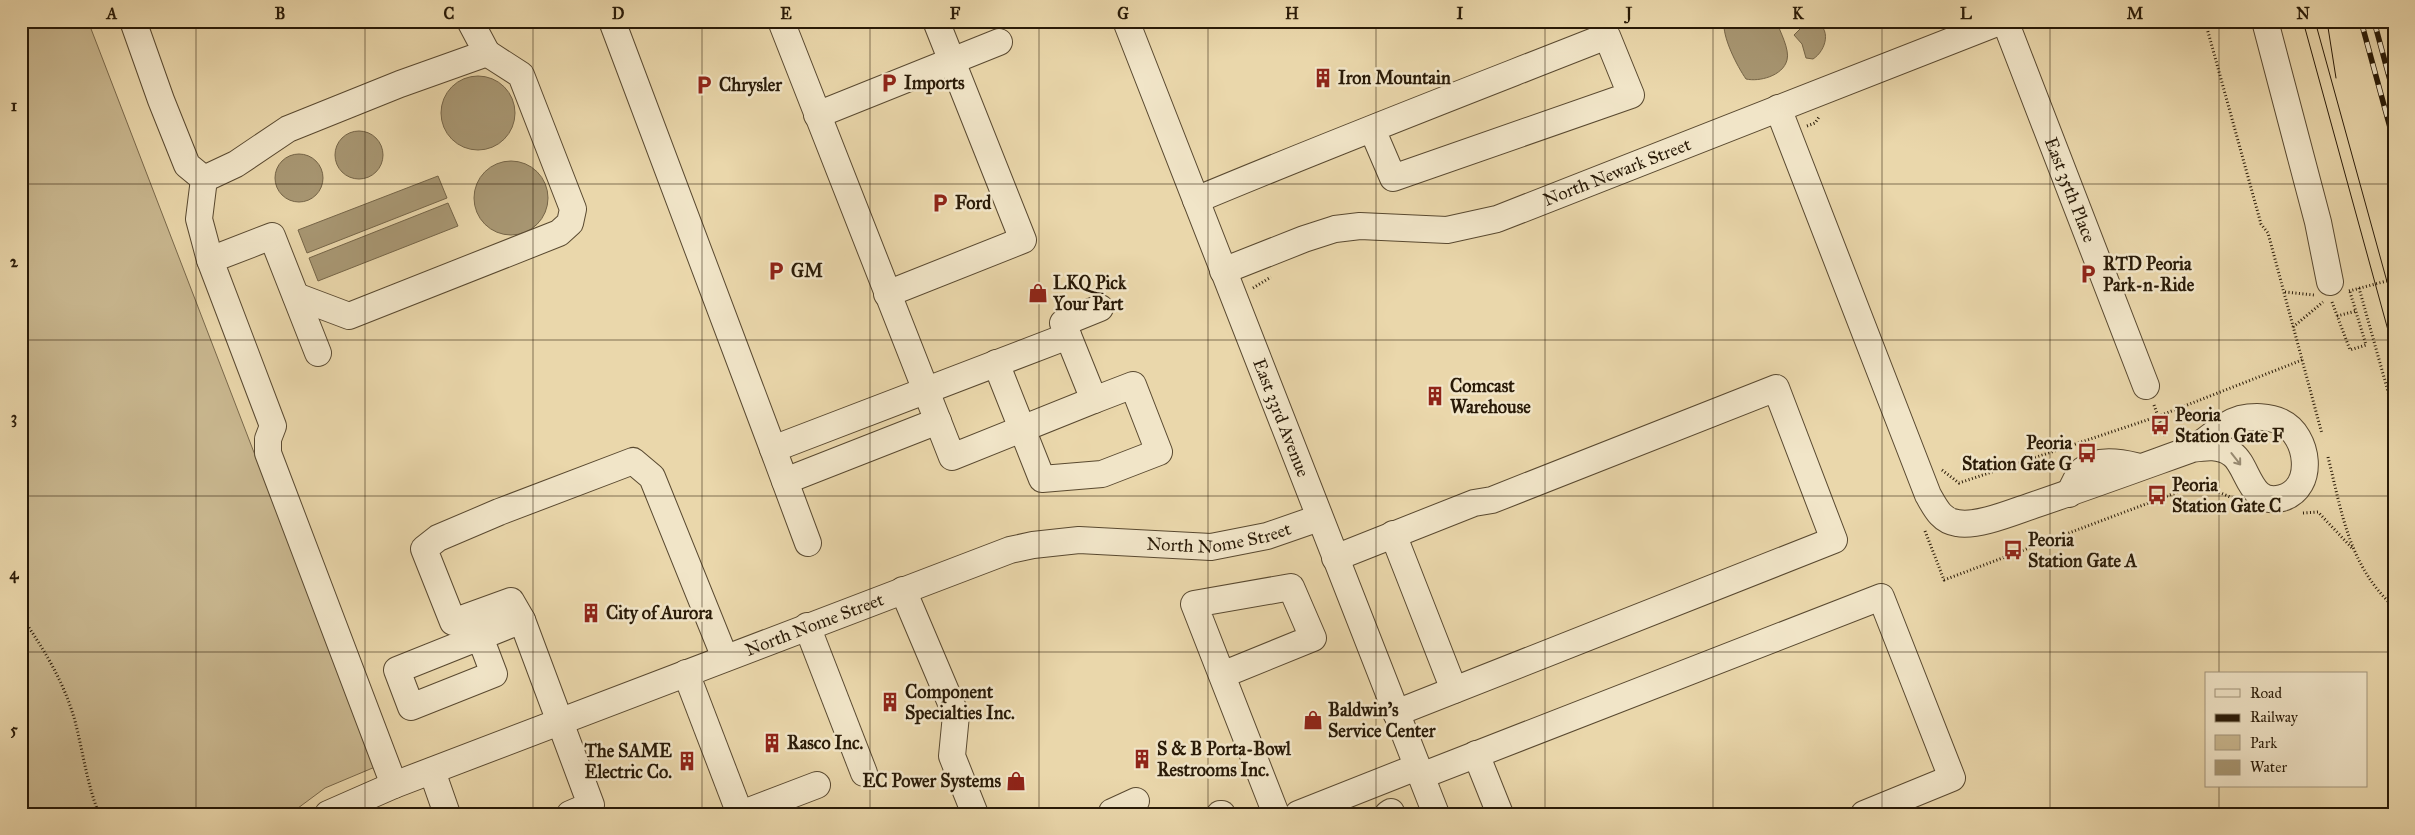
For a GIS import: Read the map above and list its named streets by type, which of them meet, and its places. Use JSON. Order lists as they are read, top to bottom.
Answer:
{
  "streets": {
    "street": [
      "North Newark Street",
      "East 35th Place",
      "East 33rd Avenue",
      "North Nome Street"
    ]
  },
  "crossings": [
    ["North Newark Street", "East 35th Place"],
    ["North Newark Street", "East 33rd Avenue"],
    ["East 33rd Avenue", "North Nome Street"]
  ],
  "places": {
    "building": [
      "Iron Mountain",
      "Comcast Warehouse",
      "City of Aurora",
      "Component Specialties Inc.",
      "Rasco Inc.",
      "S & B Porta-Bowl Restrooms Inc.",
      "The SAME Electric Co."
    ],
    "parking": [
      "Imports",
      "Chrysler",
      "Ford",
      "GM",
      "RTD Peoria Park-n-Ride"
    ],
    "shop": ["LKQ Pick Your Part", "Baldwin's Service Center", "EC Power Systems"],
    "bus stop": [
      "Peoria Station Gate F",
      "Peoria Station Gate G",
      "Peoria Station Gate C",
      "Peoria Station Gate A"
    ]
  },
  "legend": [
    "Road",
    "Railway",
    "Park",
    "Water"
  ],
  "grid": {
    "columns": [
      "A",
      "B",
      "C",
      "D",
      "E",
      "F",
      "G",
      "H",
      "I",
      "J",
      "K",
      "L",
      "M",
      "N"
    ],
    "rows": [
      "1",
      "2",
      "3",
      "4",
      "5"
    ]
  }
}
